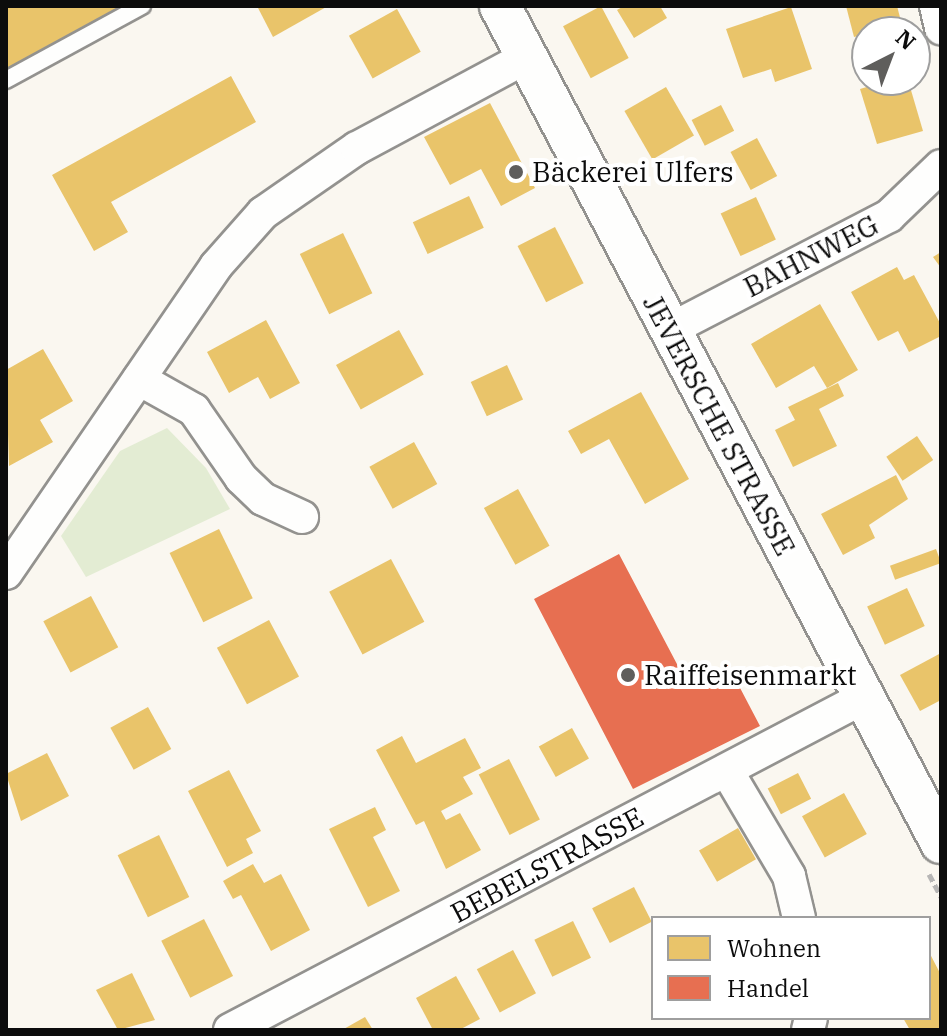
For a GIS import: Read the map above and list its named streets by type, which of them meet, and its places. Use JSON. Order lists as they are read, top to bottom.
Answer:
{
  "streets": {
    "street": ["BAHNWEG", "JEVERSCHE STRASSE", "BEBELSTRASSE"]
  },
  "crossings": [
    ["BAHNWEG", "JEVERSCHE STRASSE"],
    ["JEVERSCHE STRASSE", "BEBELSTRASSE"]
  ],
  "places": ["Bäckerei Ulfers", "Raiffeisenmarkt"],
  "legend": ["Wohnen", "Handel"],
  "north": "top right"
}
